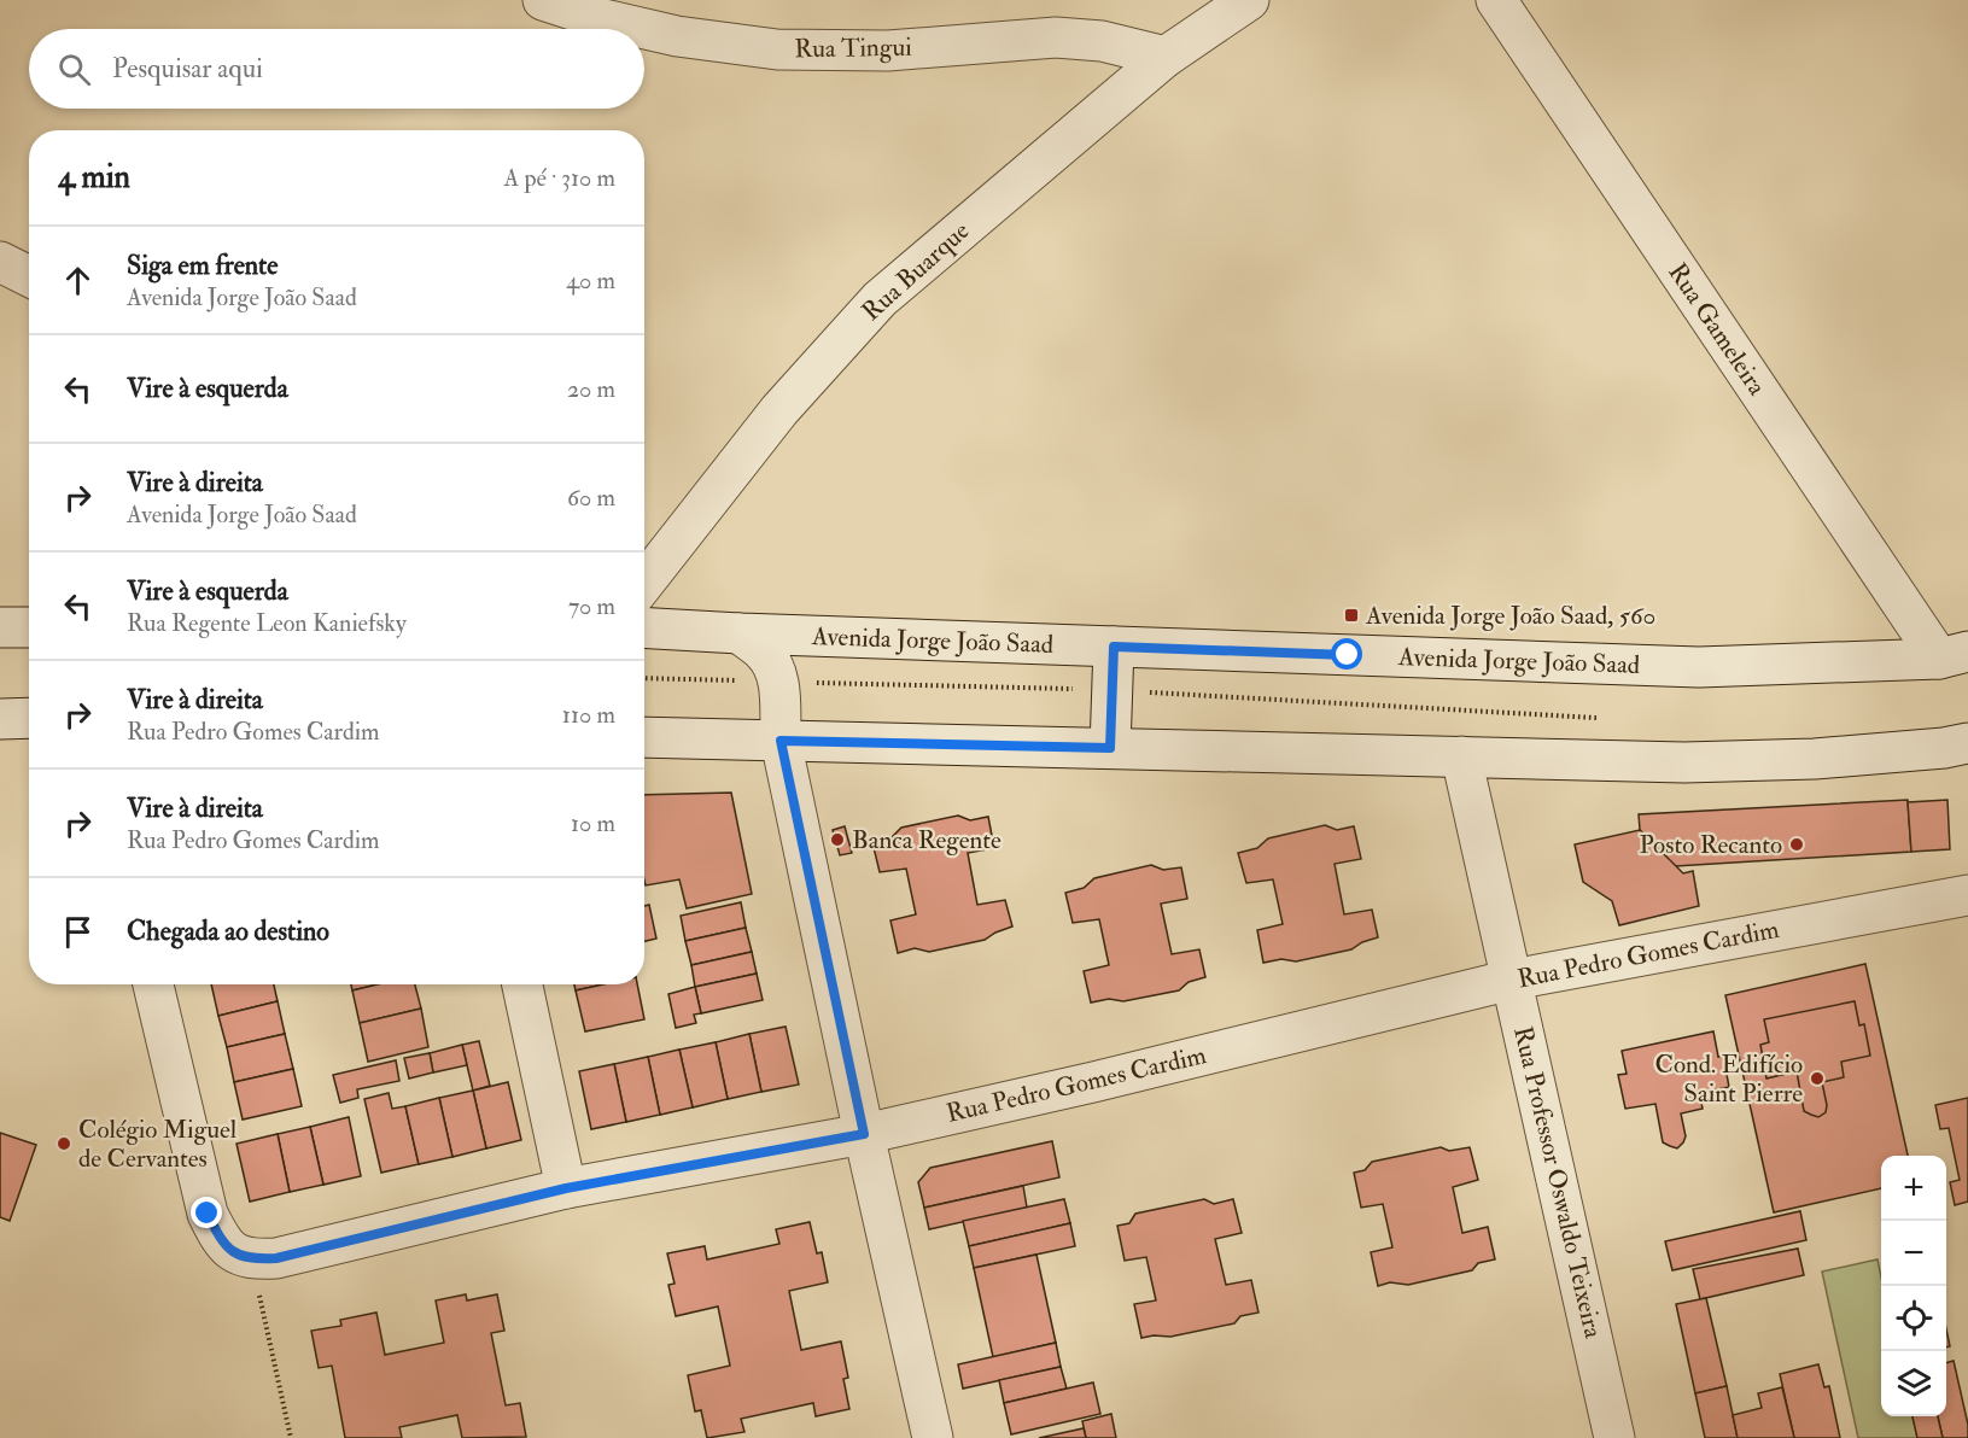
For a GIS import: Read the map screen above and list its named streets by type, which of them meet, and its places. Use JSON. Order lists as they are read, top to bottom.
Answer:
{
  "streets": {
    "street": [
      "Rua Tingui",
      "Rua Buarque",
      "Rua Gameleira",
      "Avenida Jorge João Saad",
      "Rua Pedro Gomes Cardim",
      "Rua Professor Oswaldo Teixeira"
    ]
  },
  "crossings": [
    ["Rua Tingui", "Rua Buarque"],
    ["Rua Gameleira", "Avenida Jorge João Saad"],
    ["Rua Pedro Gomes Cardim", "Rua Professor Oswaldo Teixeira"]
  ],
  "places": {
    "transit": ["Avenida Jorge João Saad, 560"],
    "other": [
      "Banca Regente",
      "Posto Recanto",
      "Cond. Edifício Saint Pierre",
      "Colégio Miguel de Cervantes"
    ]
  },
  "page": {
    "search": "Pesquisar aqui",
    "heading": ["4 min", "A pé · 310 m"],
    "list": [
      ["Siga em frente", "Avenida Jorge João Saad", "40 m"],
      ["Vire à esquerda", "20 m"],
      ["Vire à direita", "Avenida Jorge João Saad", "60 m"],
      ["Vire à esquerda", "Rua Regente Leon Kaniefsky", "70 m"],
      ["Vire à direita", "Rua Pedro Gomes Cardim", "110 m"],
      ["Vire à direita", "Rua Pedro Gomes Cardim", "10 m"],
      "Chegada ao destino"
    ],
    "map_buttons": ["+", "−"]
  }
}
